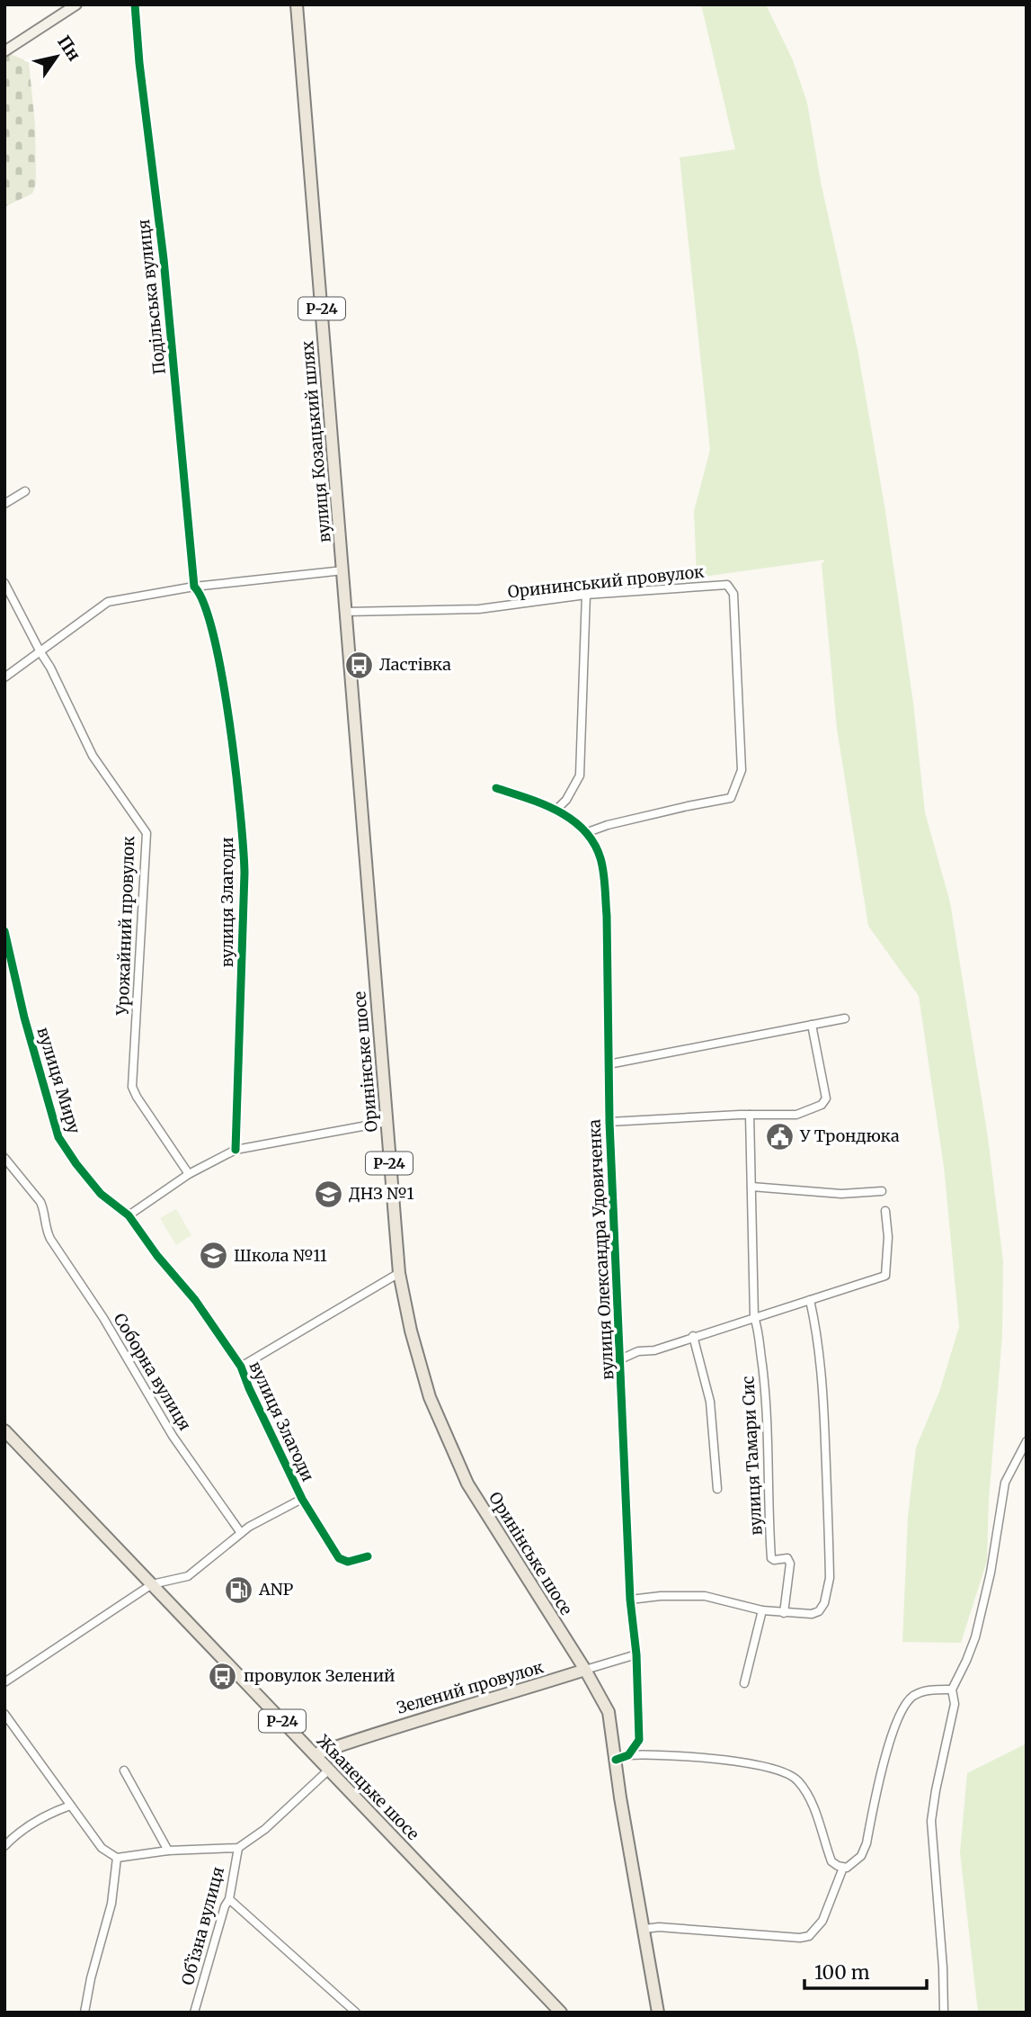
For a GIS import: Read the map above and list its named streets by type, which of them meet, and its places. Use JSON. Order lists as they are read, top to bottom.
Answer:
{
  "streets": {
    "main road": [
      "Р-24",
      "вулиця Козацький шлях",
      "Оринінське шосе",
      "Зелений провулок",
      "Жванецьке шосе"
    ],
    "street": [
      "Подільська вулиця",
      "Орининський провулок",
      "вулиця Злагоди",
      "Урожайний провулок",
      "вулиця Миру",
      "вулиця Олександра Удовиченка",
      "Соборна вулиця",
      "вулиця Тамари Сис",
      "Обʼїзна вулиця"
    ]
  },
  "crossings": [
    ["Подільська вулиця", "вулиця Злагоди"],
    ["Р-24", "Оринінське шосе"],
    ["вулиця Козацький шлях", "Орининський провулок"],
    ["вулиця Козацький шлях", "Оринінське шосе"],
    ["Орининський провулок", "Оринінське шосе"],
    ["Орининський провулок", "вулиця Олександра Удовиченка"],
    ["вулиця Злагоди", "Оринінське шосе"],
    ["вулиця Злагоди", "вулиця Миру"],
    ["Оринінське шосе", "Зелений провулок"],
    ["вулиця Олександра Удовиченка", "Зелений провулок"],
    ["Зелений провулок", "Жванецьке шосе"]
  ],
  "places": {
    "bus stop": ["Ластівка", "провулок Зелений"],
    "public building": ["У Трондюка"],
    "school or university": ["ДНЗ №1", "Школа №11"],
    "fuel station": ["ANP"]
  },
  "scale_bar": "100 m",
  "north": "top right"
}
